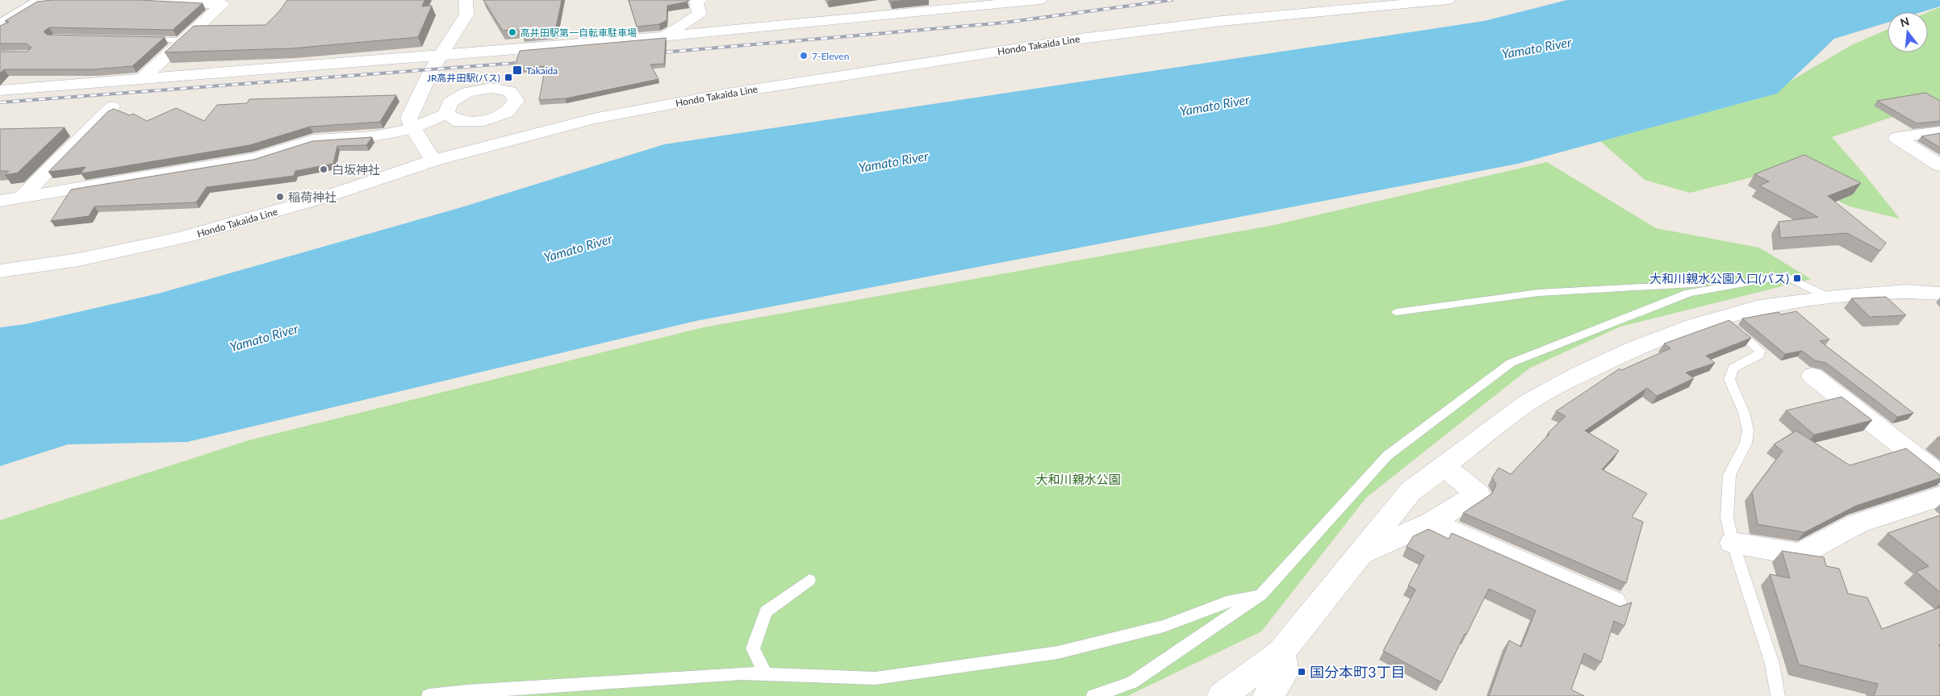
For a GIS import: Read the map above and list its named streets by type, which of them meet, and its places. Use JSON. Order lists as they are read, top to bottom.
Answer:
{
  "streets": {
    "street": ["Hondo Takaida Line"]
  },
  "water": ["Yamato River"],
  "parks": ["大和川親水公園"],
  "places": {
    "other": [
      "高井田駅第一自転車駐車場",
      "7-Eleven",
      "白坂神社",
      "稲荷神社"
    ],
    "transit": [
      "Takaida",
      "JR高井田駅(バス)",
      "大和川親水公園入口(バス)",
      "国分本町3丁目"
    ]
  },
  "north": "top"
}
